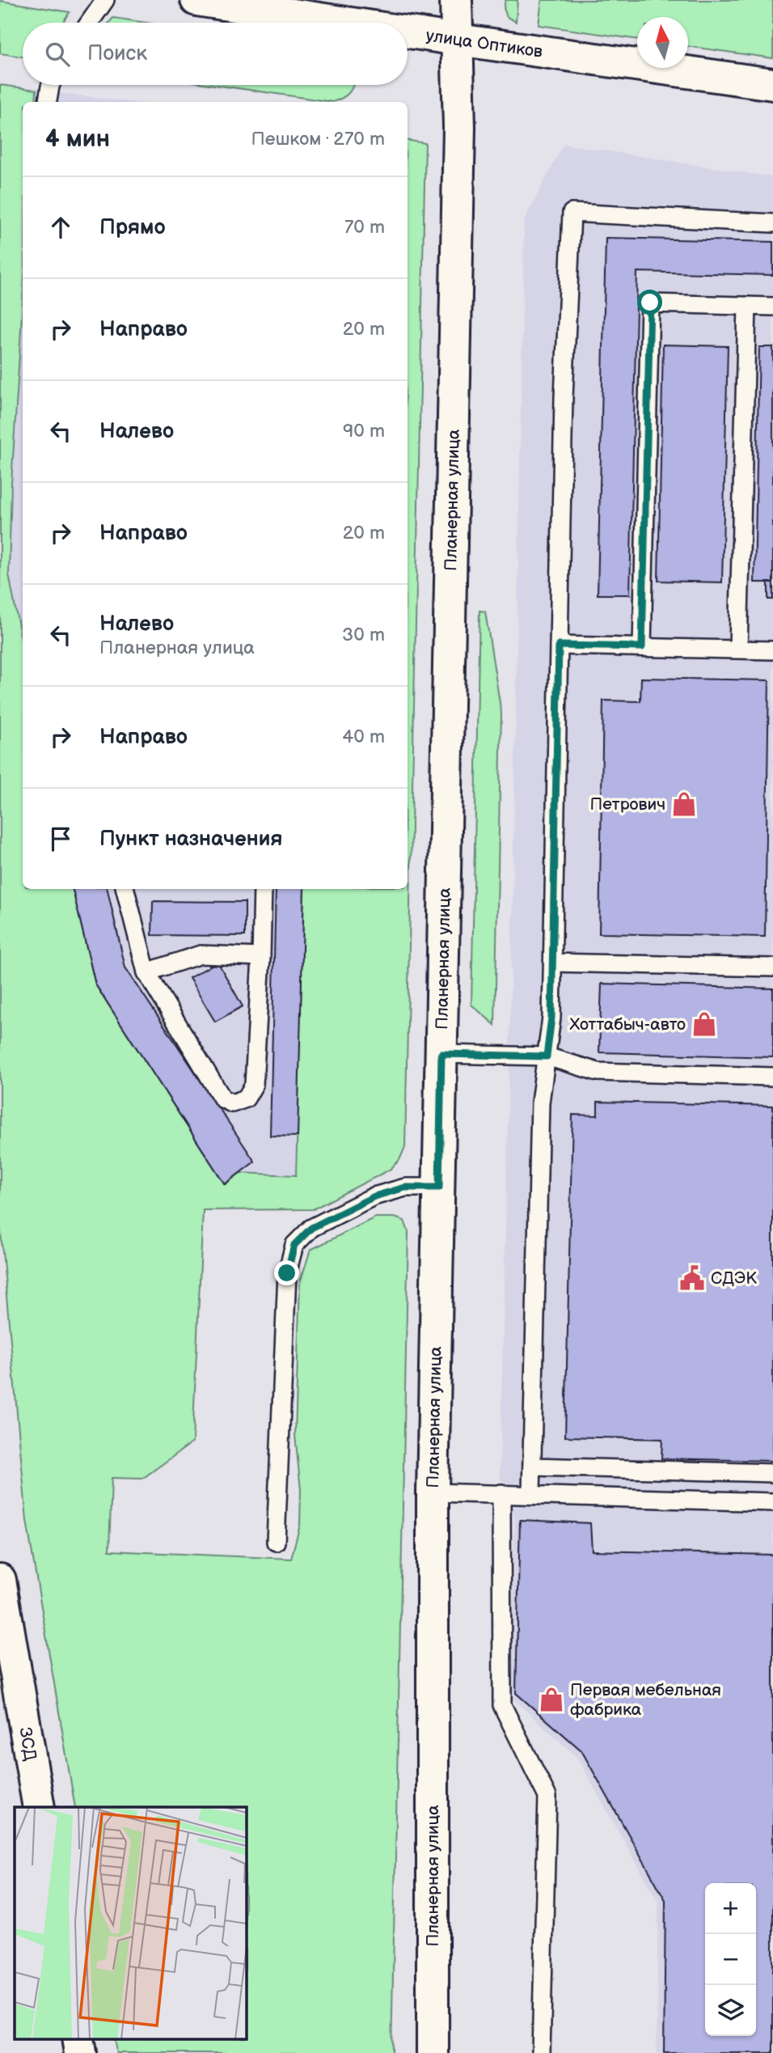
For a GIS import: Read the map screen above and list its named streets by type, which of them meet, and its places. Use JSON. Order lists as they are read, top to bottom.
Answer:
{
  "streets": {
    "main road": ["улица Оптиков", "Планерная улица", "ЗСД"]
  },
  "crossings": [
    ["улица Оптиков", "Планерная улица"]
  ],
  "places": {
    "shop": ["Петрович", "Хоттабыч-авто", "Первая мебельная фабрика"],
    "public building": ["СДЭК"]
  },
  "north": "top",
  "page": {
    "search": "Поиск",
    "heading": ["4 мин", "Пешком · 270 m"],
    "list": [
      ["Прямо", "70 m"],
      ["Направо", "20 m"],
      ["Налево", "90 m"],
      ["Направо", "20 m"],
      ["Налево", "Планерная улица", "30 m"],
      ["Направо", "40 m"],
      "Пункт назначения"
    ],
    "map_buttons": ["+", "−"]
  }
}
